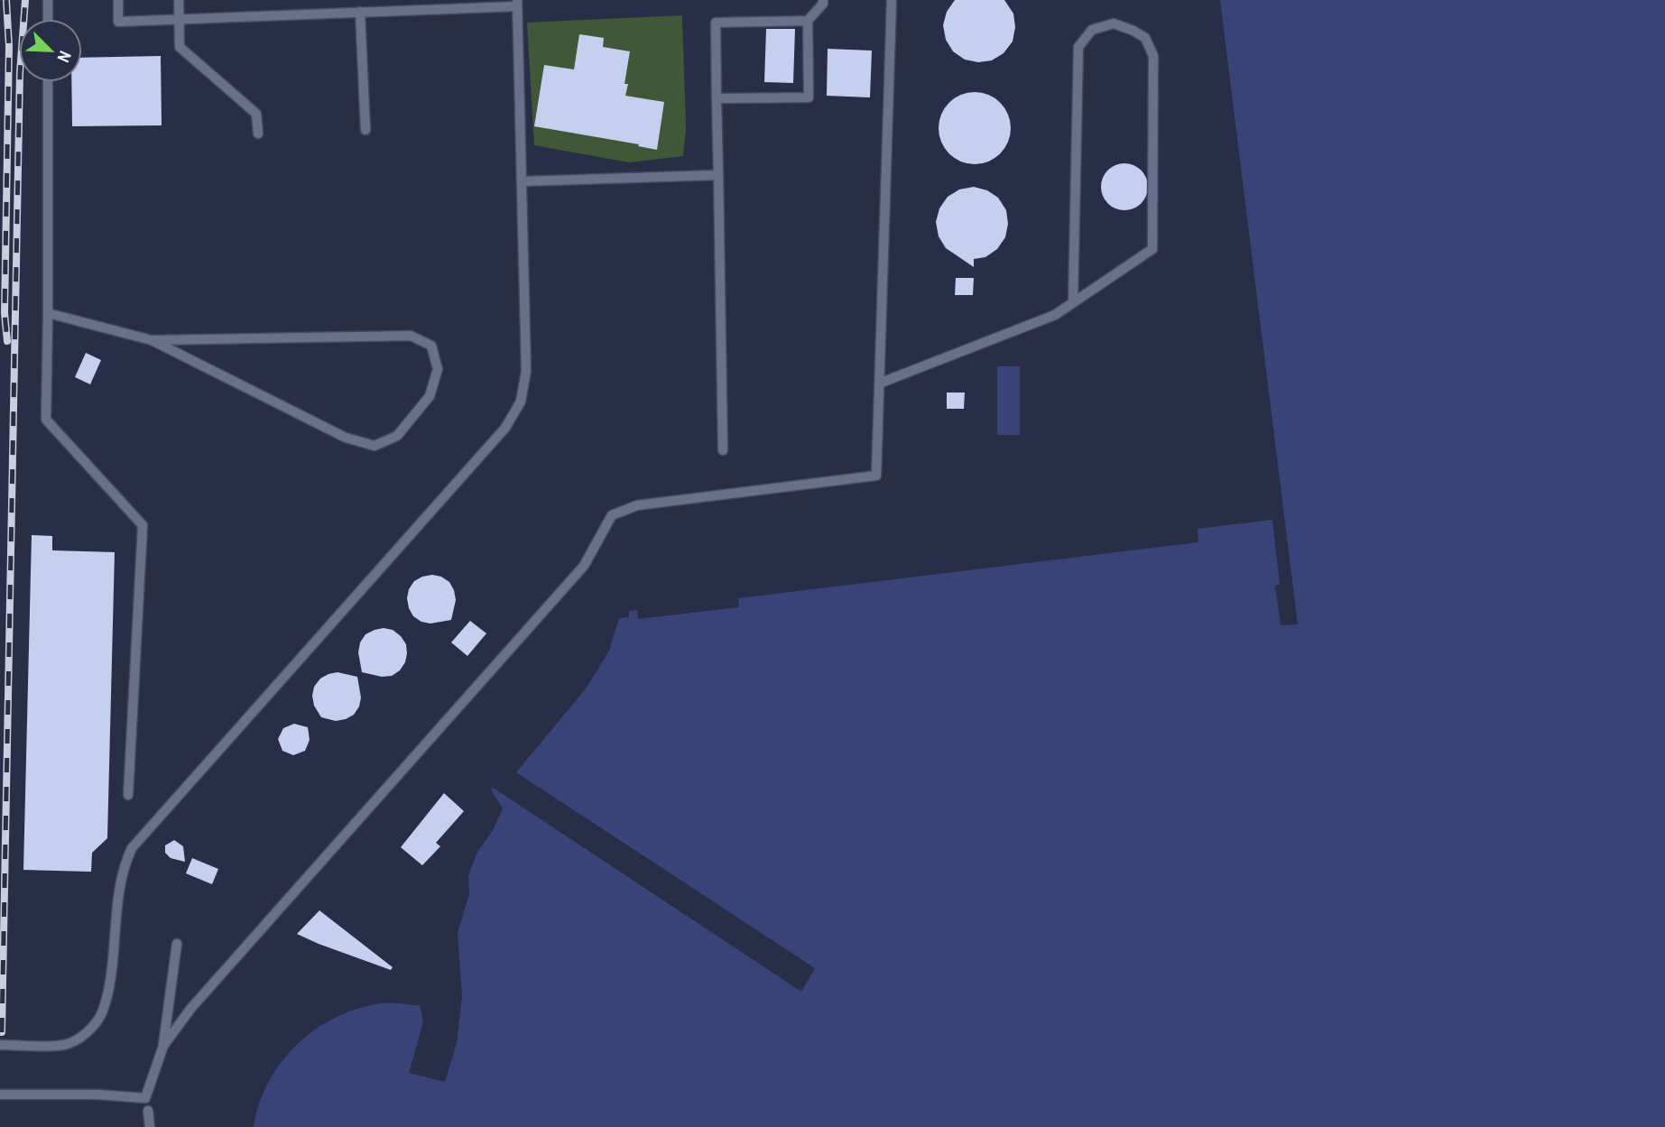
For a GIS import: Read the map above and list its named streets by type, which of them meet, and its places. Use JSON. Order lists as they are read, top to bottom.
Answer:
{
  "north": "bottom right"
}
